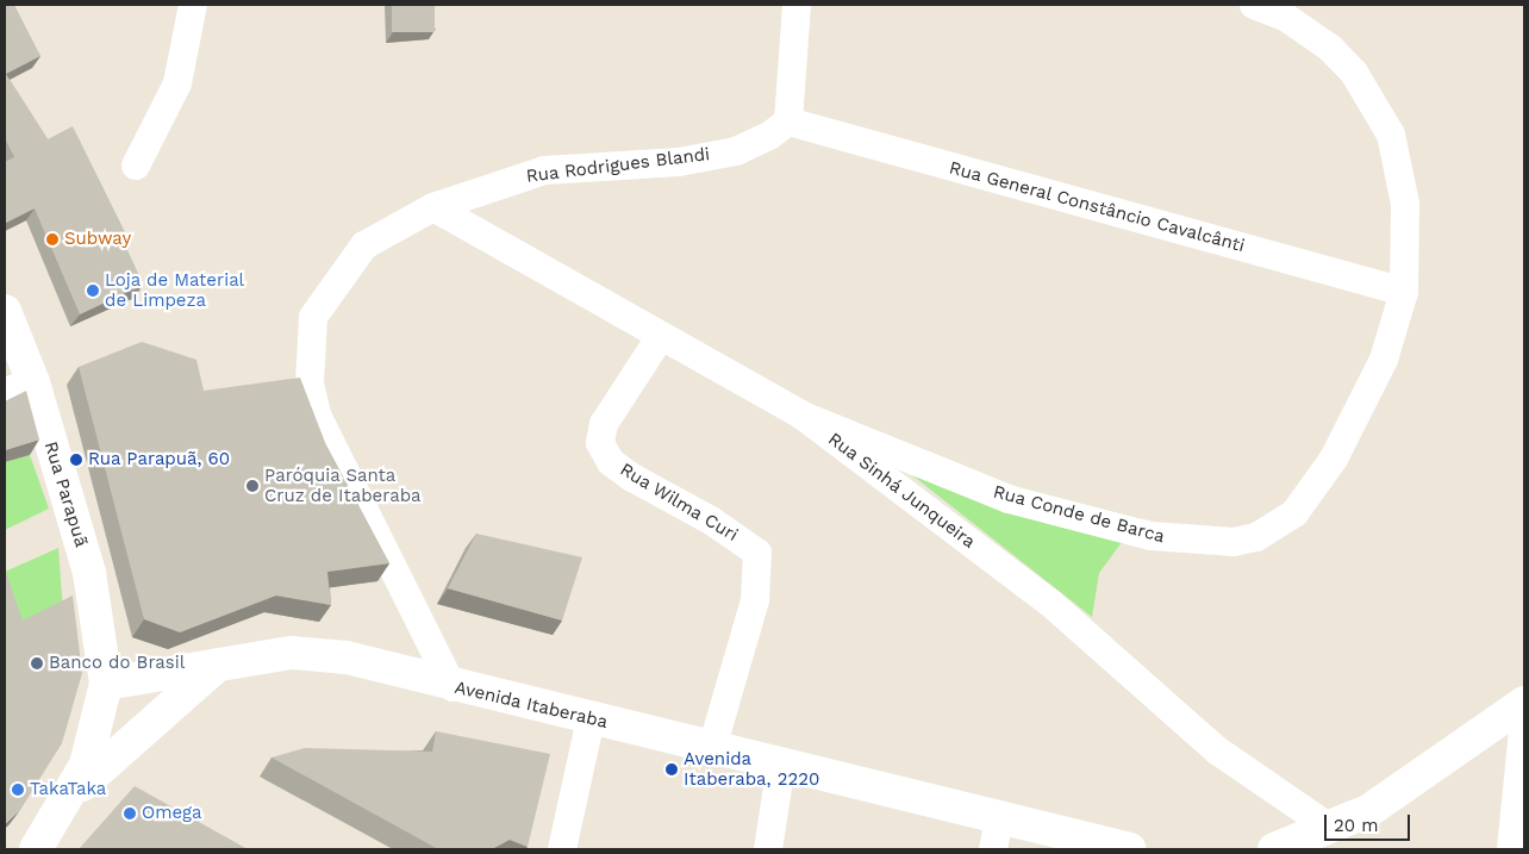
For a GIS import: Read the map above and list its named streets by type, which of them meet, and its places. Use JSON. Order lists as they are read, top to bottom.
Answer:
{
  "streets": {
    "main road": ["Rua Parapuã", "Avenida Itaberaba"],
    "street": [
      "Rua Rodrigues Blandi",
      "Rua General Constâncio Cavalcânti",
      "Rua Sinhá Junqueira",
      "Rua Wilma Curi",
      "Rua Conde de Barca"
    ]
  },
  "crossings": [
    ["Rua Rodrigues Blandi", "Rua General Constâncio Cavalcânti"],
    ["Rua Rodrigues Blandi", "Rua Sinhá Junqueira"],
    ["Rua Rodrigues Blandi", "Avenida Itaberaba"],
    ["Rua General Constâncio Cavalcânti", "Rua Conde de Barca"],
    ["Rua Sinhá Junqueira", "Rua Wilma Curi"],
    ["Rua Sinhá Junqueira", "Rua Conde de Barca"],
    ["Rua Parapuã", "Avenida Itaberaba"],
    ["Rua Wilma Curi", "Avenida Itaberaba"]
  ],
  "places": [
    "Subway",
    "Loja de Material de Limpeza",
    "Rua Parapuã, 60",
    "Paróquia Santa Cruz de Itaberaba",
    "Banco do Brasil",
    "Avenida Itaberaba, 2220",
    "TakaTaka",
    "Omega"
  ],
  "scale_bar": "20 m"
}
